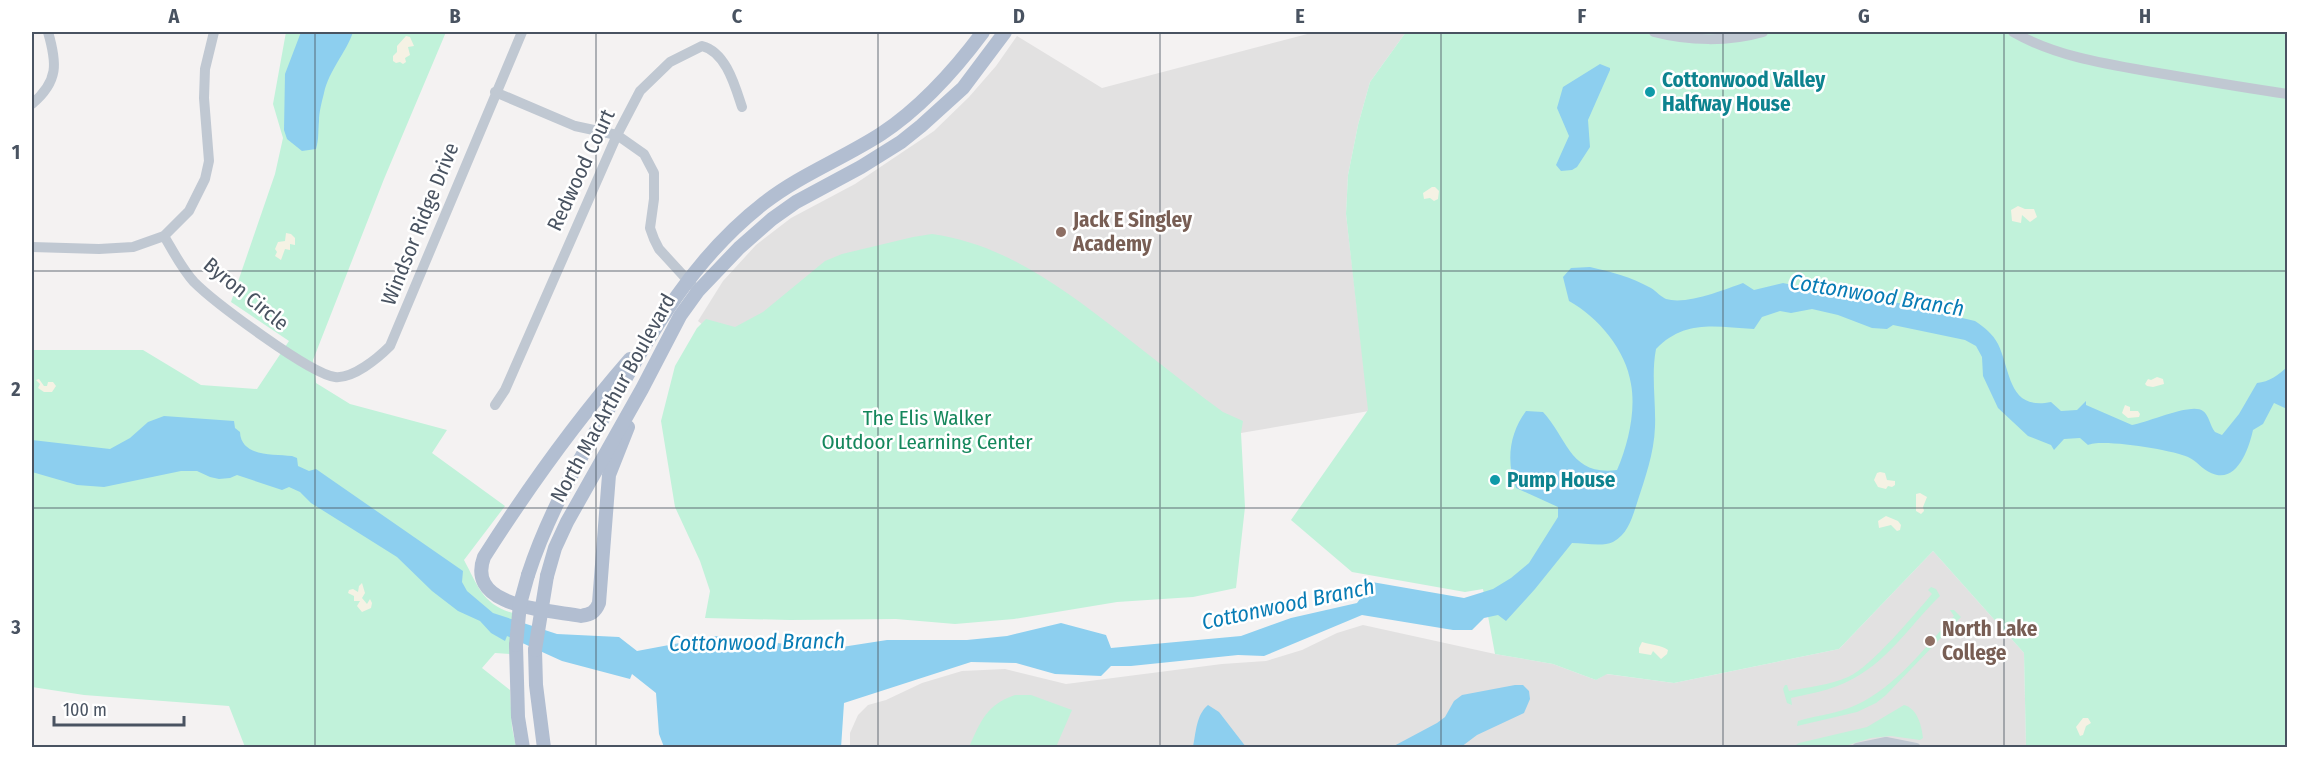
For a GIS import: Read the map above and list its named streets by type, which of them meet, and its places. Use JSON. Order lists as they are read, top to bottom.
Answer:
{
  "streets": {
    "main road": ["North MacArthur Boulevard"],
    "street": ["Redwood Court", "Windsor Ridge Drive", "Byron Circle"]
  },
  "crossings": [
    ["Windsor Ridge Drive", "Byron Circle"]
  ],
  "water": ["Cottonwood Branch"],
  "parks": ["The Elis Walker Outdoor Learning Center"],
  "places": [
    "Cottonwood Valley Halfway House",
    "Jack E Singley Academy",
    "Pump House",
    "North Lake College"
  ],
  "scale_bar": "100 m",
  "grid": {
    "columns": [
      "A",
      "B",
      "C",
      "D",
      "E",
      "F",
      "G",
      "H"
    ],
    "rows": ["1", "2", "3"]
  }
}
